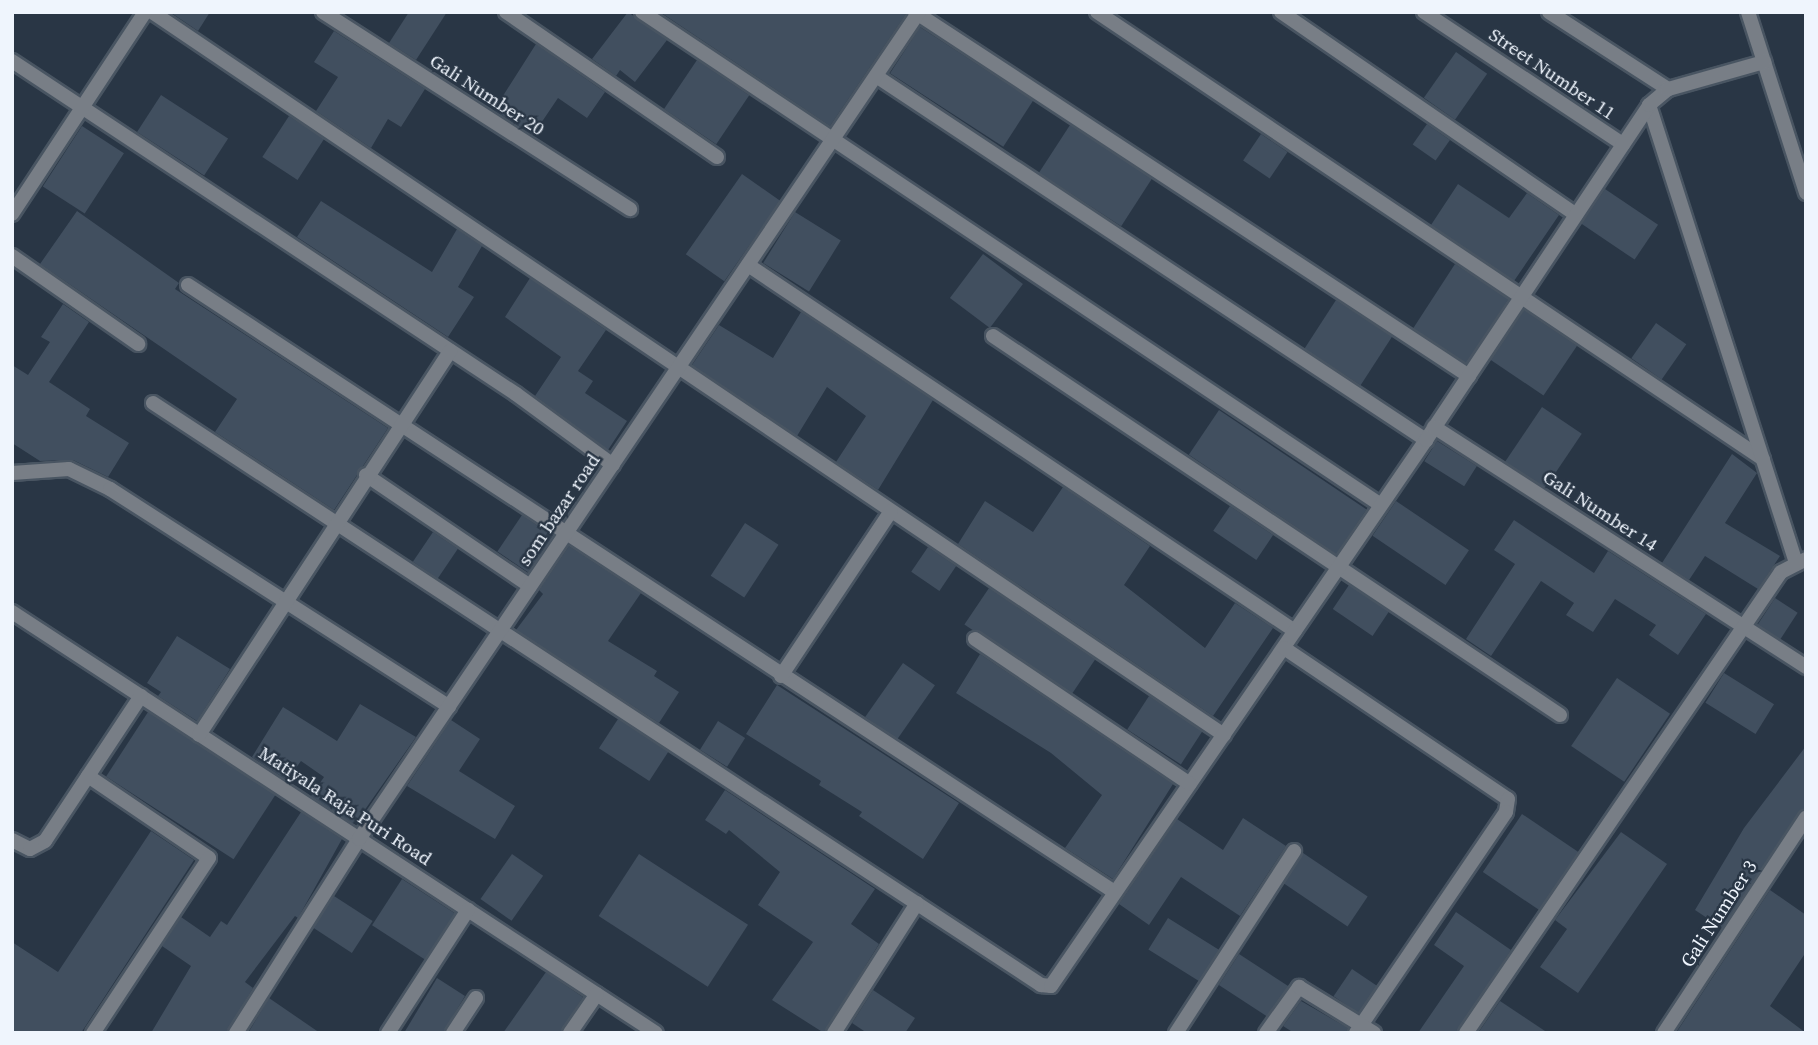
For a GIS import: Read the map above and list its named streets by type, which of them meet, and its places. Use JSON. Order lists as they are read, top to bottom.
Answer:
{
  "streets": {
    "street": [
      "Street Number 11",
      "Gali Number 20",
      "som bazar road",
      "Gali Number 14",
      "Matiyala Raja Puri Road",
      "Gali Number 3"
    ]
  },
  "crossings": [
    ["som bazar road", "Gali Number 14"],
    ["som bazar road", "Matiyala Raja Puri Road"]
  ]
}
